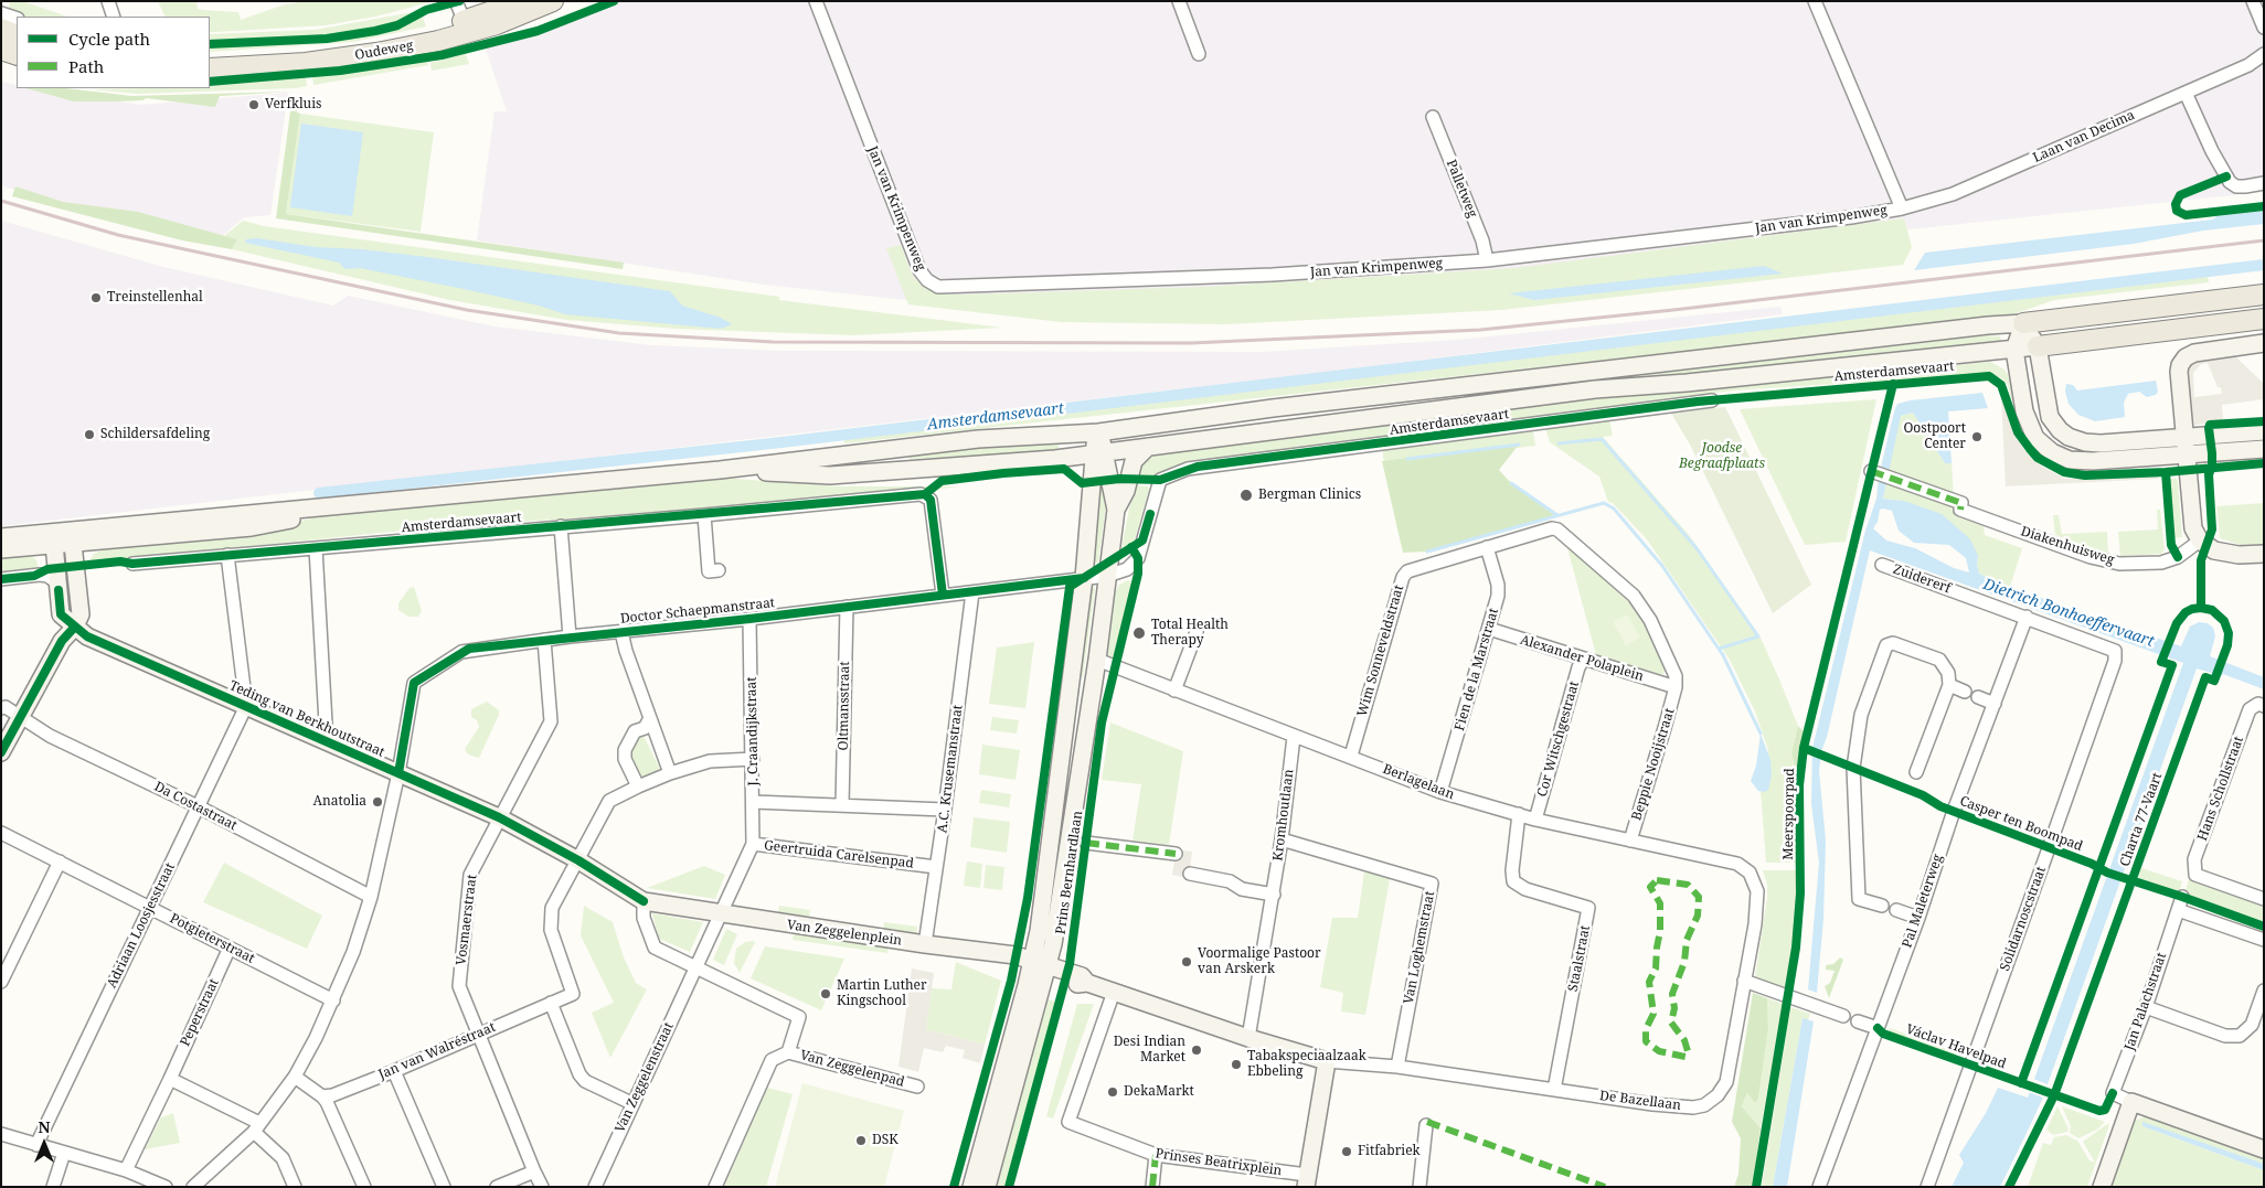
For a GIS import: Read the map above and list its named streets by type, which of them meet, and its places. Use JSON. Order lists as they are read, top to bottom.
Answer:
{
  "streets": {
    "main road": [
      "Oudeweg",
      "Amsterdamsevaart",
      "Teding van Berkhoutstraat",
      "Prins Bernhardlaan",
      "Van Zeggelenplein",
      "Prinses Beatrixplein"
    ],
    "street": [
      "Laan van Decima",
      "Palletweg",
      "Jan van Krimpenweg",
      "Diakenhuisweg",
      "Zuidererf",
      "Doctor Schaepmanstraat",
      "Wim Sonneveldstraat",
      "Alexander Polaplein",
      "Fien de la Marstraat",
      "Oltmansstraat",
      "J. Craandijkstraat",
      "Cor Witschgestraat",
      "Beppie Nooijstraat",
      "A.C. Krusemanstraat",
      "Berlagelaan",
      "Hans Schollstraat",
      "Da Costastraat",
      "Kromhoutlaan",
      "Geertruida Carelsenpad",
      "Pal Maleterweg",
      "Solidarnoscstraat",
      "Vosmaerstraat",
      "Adriaan Loosjesstraat",
      "Potgieterstraat",
      "Van Loghemstraat",
      "Staalstraat",
      "Jan Palachstraat",
      "Peperstraat",
      "Jan van Walréstraat",
      "Van Zeggelenpad",
      "Van Zeggelenstraat",
      "De Bazellaan"
    ],
    "cycle path": [
      "Meerspoorpad",
      "Charta 77-Vaart",
      "Casper ten Boompad",
      "Václav Havelpad"
    ]
  },
  "crossings": [
    ["Laan van Decima", "Jan van Krimpenweg"],
    ["Palletweg", "Jan van Krimpenweg"],
    ["Amsterdamsevaart", "Doctor Schaepmanstraat"],
    ["Amsterdamsevaart", "Prins Bernhardlaan"],
    ["Zuidererf", "Pal Maleterweg"],
    ["Zuidererf", "Solidarnoscstraat"],
    ["Doctor Schaepmanstraat", "Oltmansstraat"],
    ["Doctor Schaepmanstraat", "Teding van Berkhoutstraat"],
    ["Doctor Schaepmanstraat", "J. Craandijkstraat"],
    ["Doctor Schaepmanstraat", "A.C. Krusemanstraat"],
    ["Doctor Schaepmanstraat", "Da Costastraat"],
    ["Doctor Schaepmanstraat", "Prins Bernhardlaan"],
    ["Doctor Schaepmanstraat", "Vosmaerstraat"],
    ["Doctor Schaepmanstraat", "Potgieterstraat"],
    ["Wim Sonneveldstraat", "Alexander Polaplein"],
    ["Wim Sonneveldstraat", "Fien de la Marstraat"],
    ["Wim Sonneveldstraat", "Beppie Nooijstraat"],
    ["Wim Sonneveldstraat", "Berlagelaan"],
    ["Alexander Polaplein", "Fien de la Marstraat"],
    ["Alexander Polaplein", "Cor Witschgestraat"],
    ["Alexander Polaplein", "Beppie Nooijstraat"],
    ["Fien de la Marstraat", "Berlagelaan"],
    ["Teding van Berkhoutstraat", "Vosmaerstraat"],
    ["Teding van Berkhoutstraat", "Adriaan Loosjesstraat"],
    ["Teding van Berkhoutstraat", "Van Zeggelenplein"],
    ["Teding van Berkhoutstraat", "Jan van Walréstraat"],
    ["J. Craandijkstraat", "Geertruida Carelsenpad"],
    ["Cor Witschgestraat", "Berlagelaan"],
    ["Beppie Nooijstraat", "Berlagelaan"],
    ["A.C. Krusemanstraat", "Geertruida Carelsenpad"],
    ["A.C. Krusemanstraat", "Van Zeggelenplein"],
    ["Berlagelaan", "Kromhoutlaan"],
    ["Berlagelaan", "Prins Bernhardlaan"],
    ["Berlagelaan", "Staalstraat"],
    ["Berlagelaan", "De Bazellaan"],
    ["Da Costastraat", "Adriaan Loosjesstraat"],
    ["Kromhoutlaan", "Van Loghemstraat"],
    ["Geertruida Carelsenpad", "Van Zeggelenplein"],
    ["Prins Bernhardlaan", "Van Zeggelenplein"],
    ["Vosmaerstraat", "Jan van Walréstraat"],
    ["Adriaan Loosjesstraat", "Potgieterstraat"],
    ["Potgieterstraat", "Peperstraat"],
    ["Van Loghemstraat", "De Bazellaan"],
    ["Staalstraat", "De Bazellaan"]
  ],
  "water": ["Amsterdamsevaart", "Dietrich Bonhoeffervaart"],
  "parks": ["Joodse Begraafplaats"],
  "places": [
    "Verfkluis",
    "Treinstellenhal",
    "Schildersafdeling",
    "Oostpoort Center",
    "Bergman Clinics",
    "Total Health Therapy",
    "Anatolia",
    "Voormalige Pastoor van Arskerk",
    "Martin Luther Kingschool",
    "Desi Indian Market",
    "Tabakspeciaalzaak Ebbeling",
    "DekaMarkt",
    "DSK",
    "Fitfabriek"
  ],
  "legend": ["Cycle path", "Path"],
  "north": "top"
}
